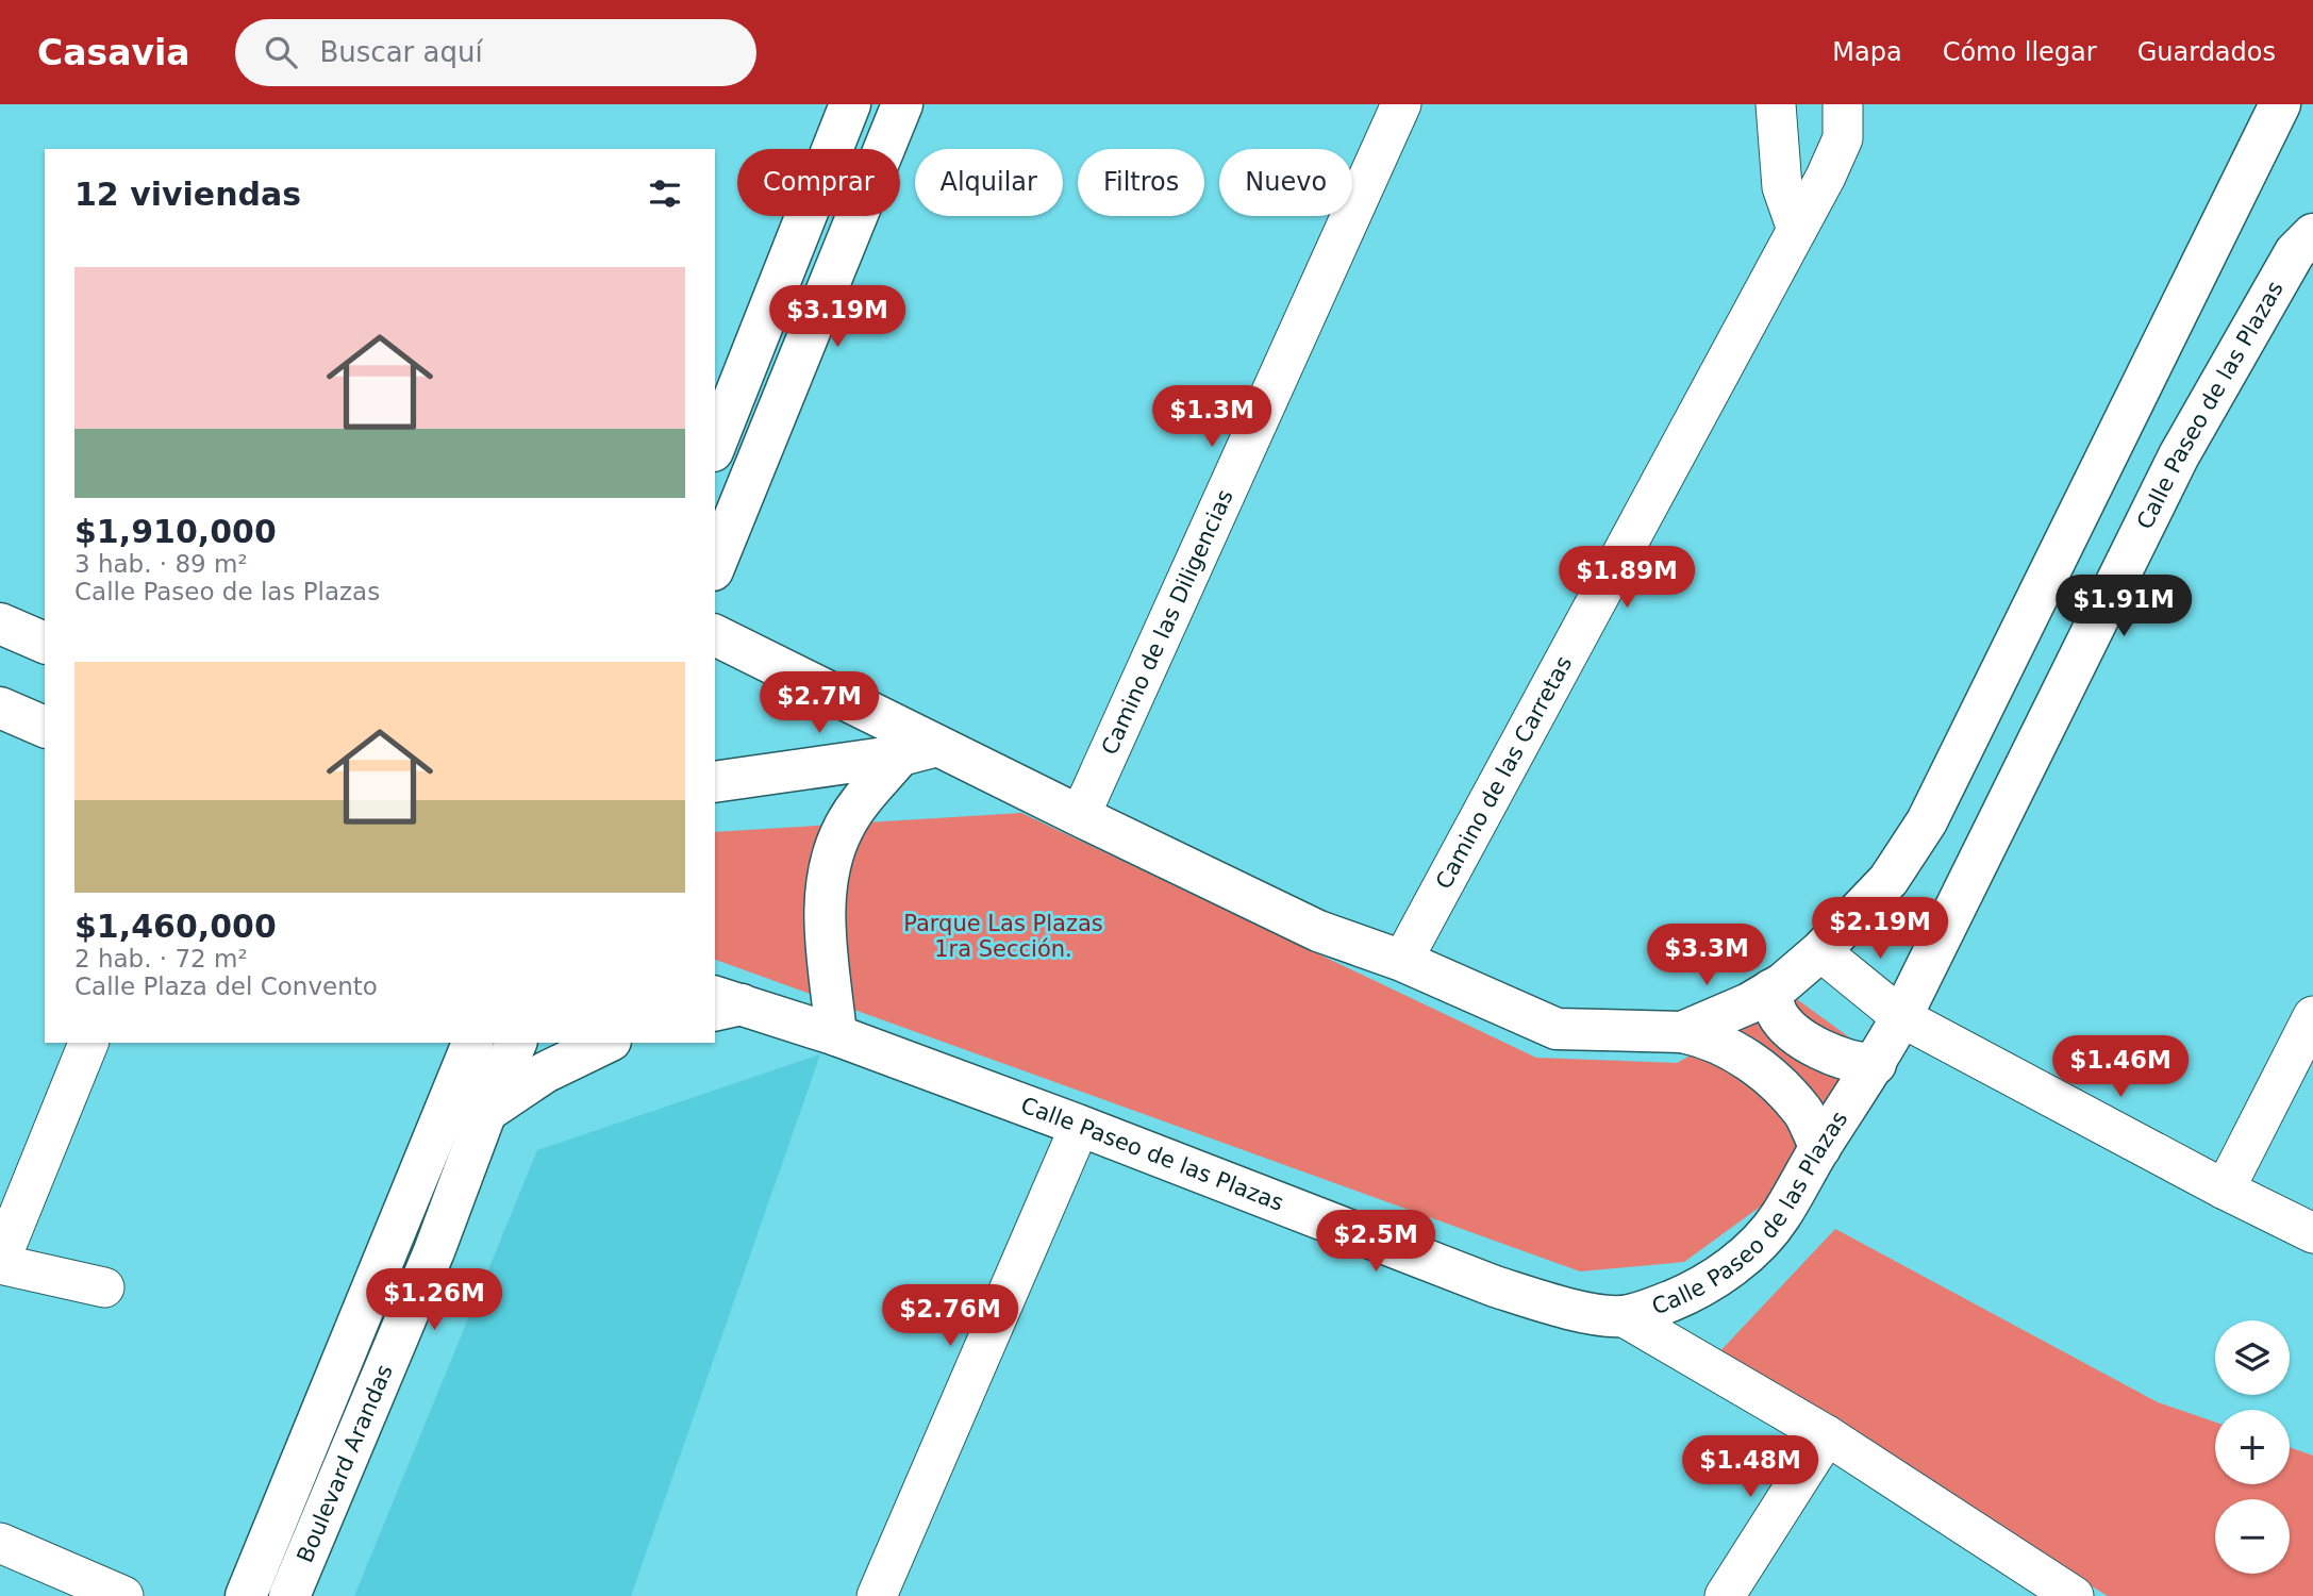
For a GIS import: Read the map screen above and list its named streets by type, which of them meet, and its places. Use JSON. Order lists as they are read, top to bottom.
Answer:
{
  "streets": {
    "street": [
      "Calle Paseo de las Plazas",
      "Camino de las Diligencias",
      "Camino de las Carretas",
      "Boulevard Arandas"
    ]
  },
  "parks": ["Parque Las Plazas 1ra Sección."],
  "page": {
    "header": "Casavia",
    "search": "Buscar aquí",
    "nav": ["Mapa", "Cómo llegar", "Guardados"],
    "chip": [
      "Comprar",
      "Alquilar",
      "Filtros",
      "Nuevo"
    ],
    "heading": "12 viviendas",
    "list": [
      {
        "name": "$1,910,000",
        "note": "3 hab. · 89 m² · Calle Paseo de las Plazas"
      },
      {
        "name": "$1,460,000",
        "note": "2 hab. · 72 m² · Calle Plaza del Convento"
      }
    ],
    "price": [
      "$3.19M",
      "$1.3M",
      "$1.89M",
      "$1.91M",
      "$2.7M",
      "$2.19M",
      "$3.3M",
      "$1.46M",
      "$2.5M",
      "$1.26M",
      "$2.76M",
      "$1.48M"
    ],
    "map_buttons": ["+", "−"]
  }
}
